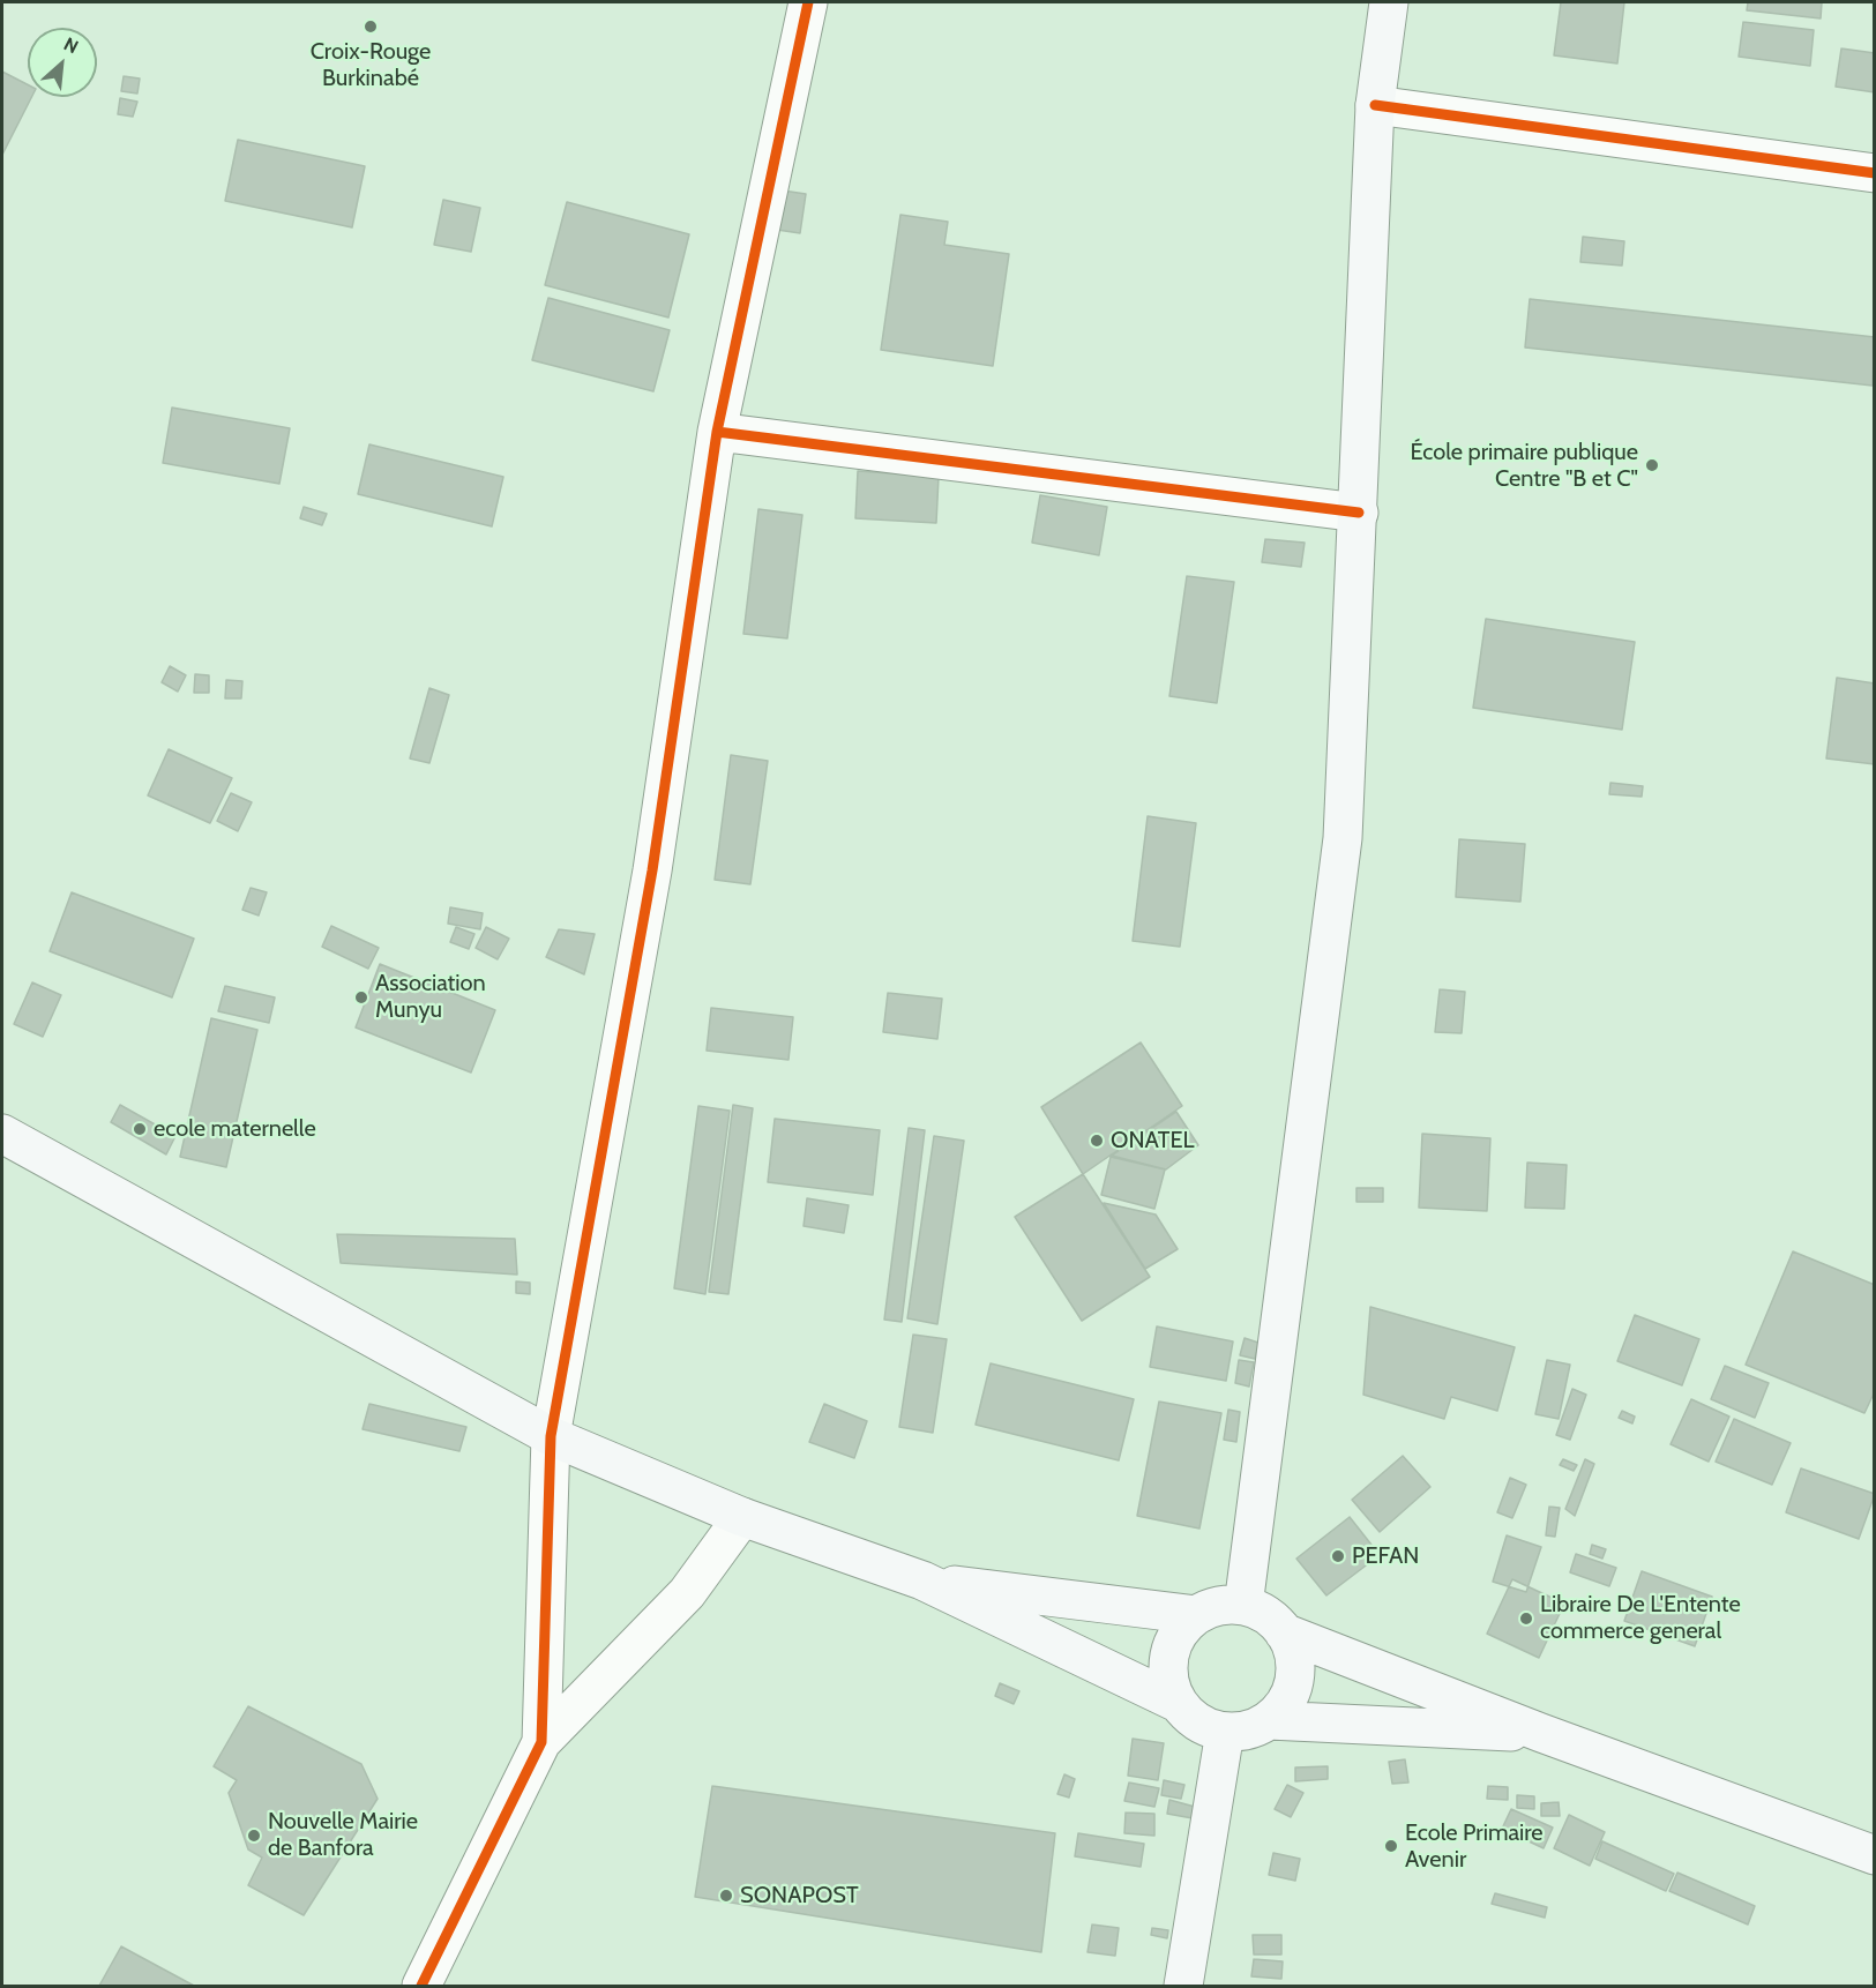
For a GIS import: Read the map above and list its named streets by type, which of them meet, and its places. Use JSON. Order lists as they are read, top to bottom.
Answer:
{
  "places": [
    "Croix-Rouge Burkinabé",
    "École primaire publique Centre \"B et C\"",
    "Association Munyu",
    "ecole maternelle",
    "ONATEL",
    "PEFAN",
    "Libraire De L'Entente commerce general",
    "Nouvelle Mairie de Banfora",
    "Ecole Primaire Avenir",
    "SONAPOST"
  ],
  "north": "top right"
}
